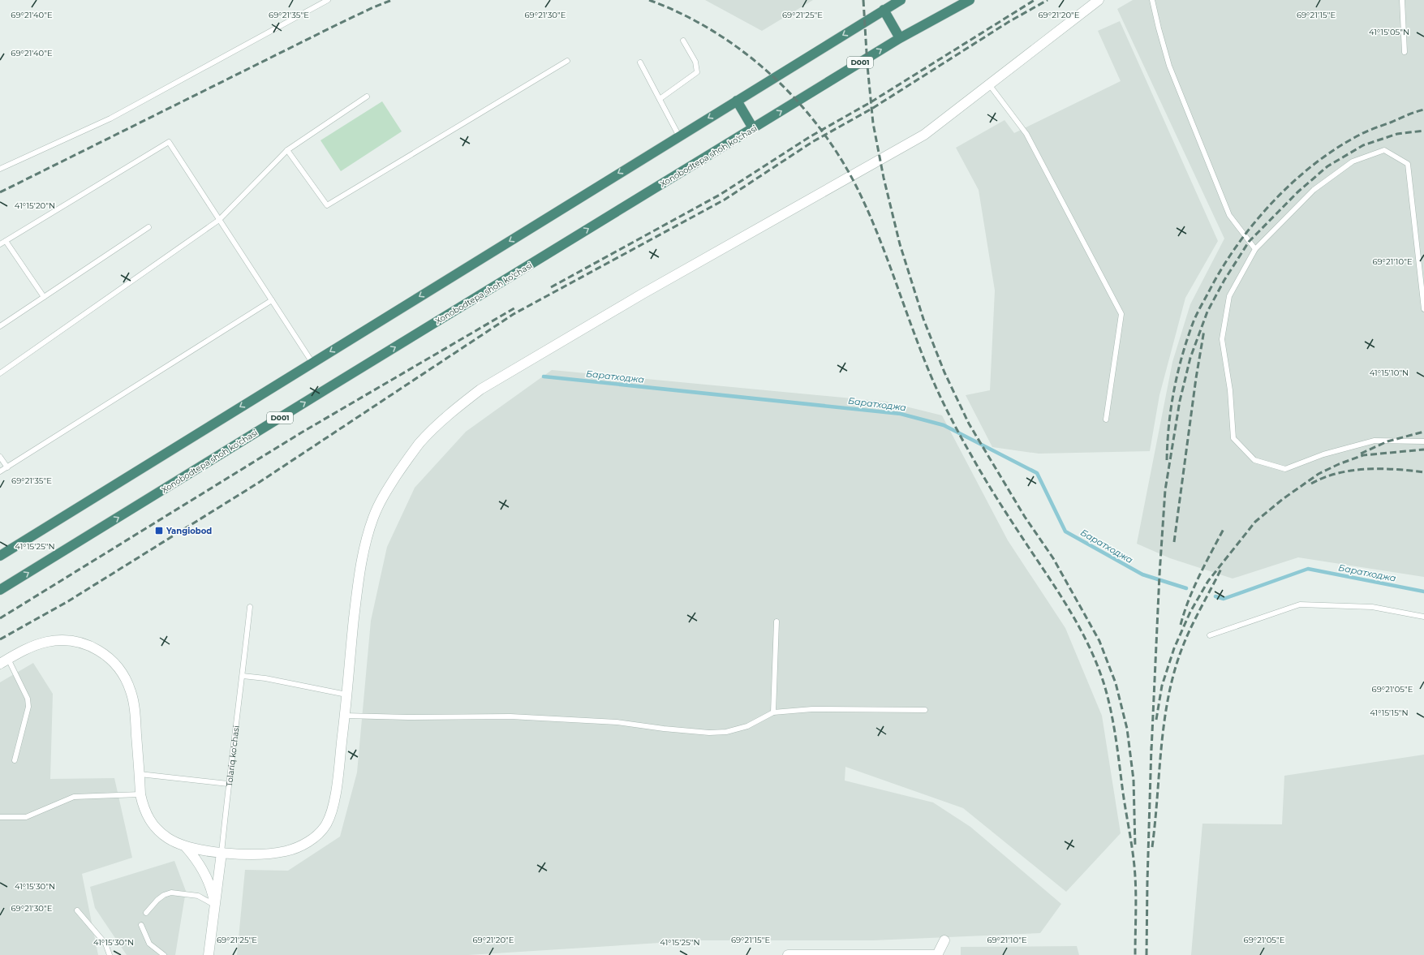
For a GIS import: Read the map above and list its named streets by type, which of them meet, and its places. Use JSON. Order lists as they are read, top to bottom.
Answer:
{
  "streets": {
    "highway": ["D001", "Xonobodtepa shoh ko'chasi"],
    "street": ["Tolariq ko'chasi"]
  },
  "water": ["Баратходжа"],
  "places": {
    "transit": ["Yangiobod"]
  },
  "coordinates": [
    "69°21'25\"E",
    "69°21'20\"E",
    "69°21'40\"E",
    "69°21'35\"E",
    "69°21'30\"E",
    "69°21'15\"E",
    "41°15'05\"N",
    "41°15'20\"N",
    "69°21'10\"E",
    "41°15'10\"N",
    "41°15'25\"N",
    "69°21'05\"E",
    "41°15'15\"N",
    "41°15'30\"N"
  ]
}
